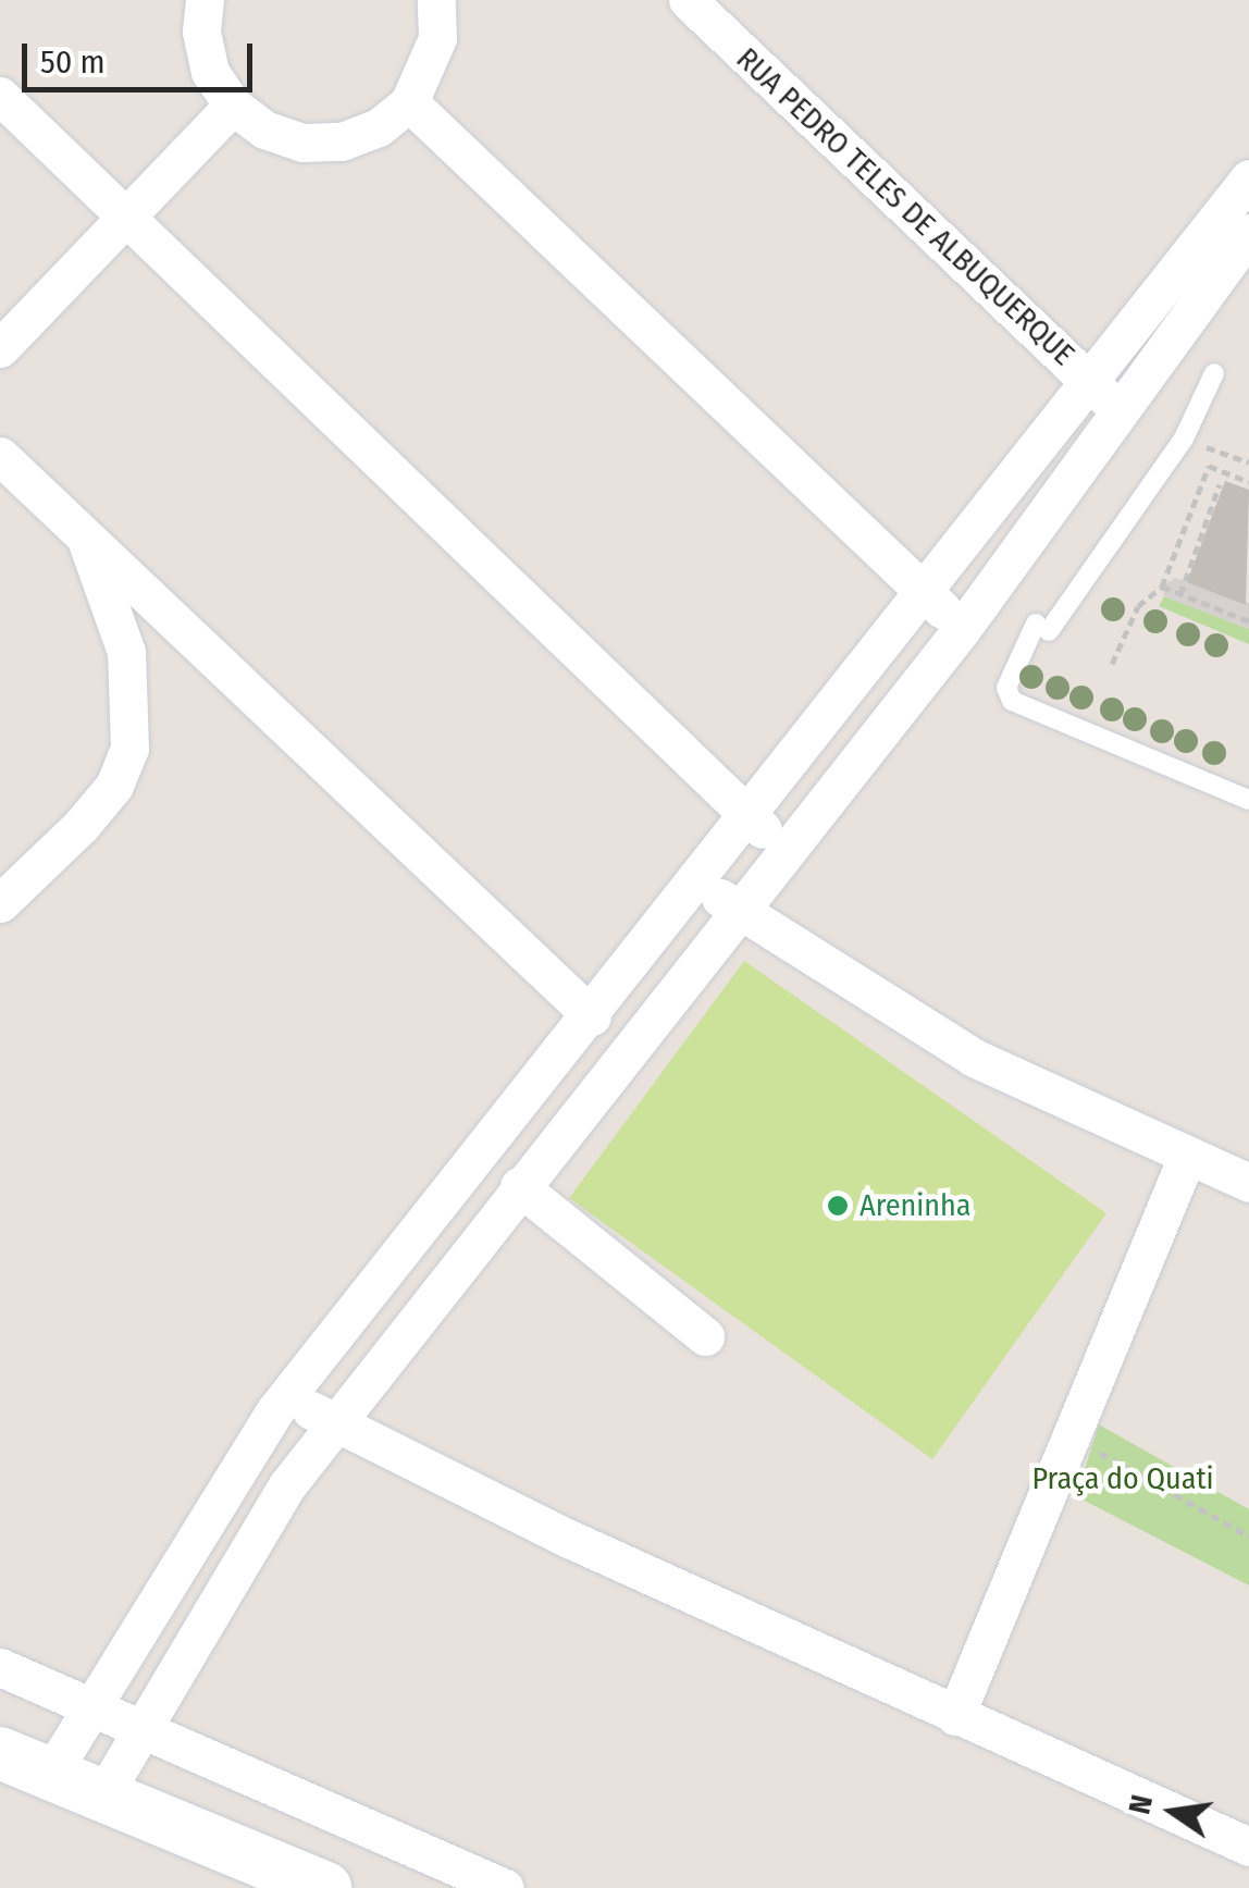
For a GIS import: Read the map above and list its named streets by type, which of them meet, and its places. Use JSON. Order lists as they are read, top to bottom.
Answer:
{
  "streets": {
    "street": ["RUA PEDRO TELES DE ALBUQUERQUE"]
  },
  "parks": ["Praça do Quati"],
  "places": ["Areninha"],
  "scale_bar": "50 m",
  "north": "left"
}
